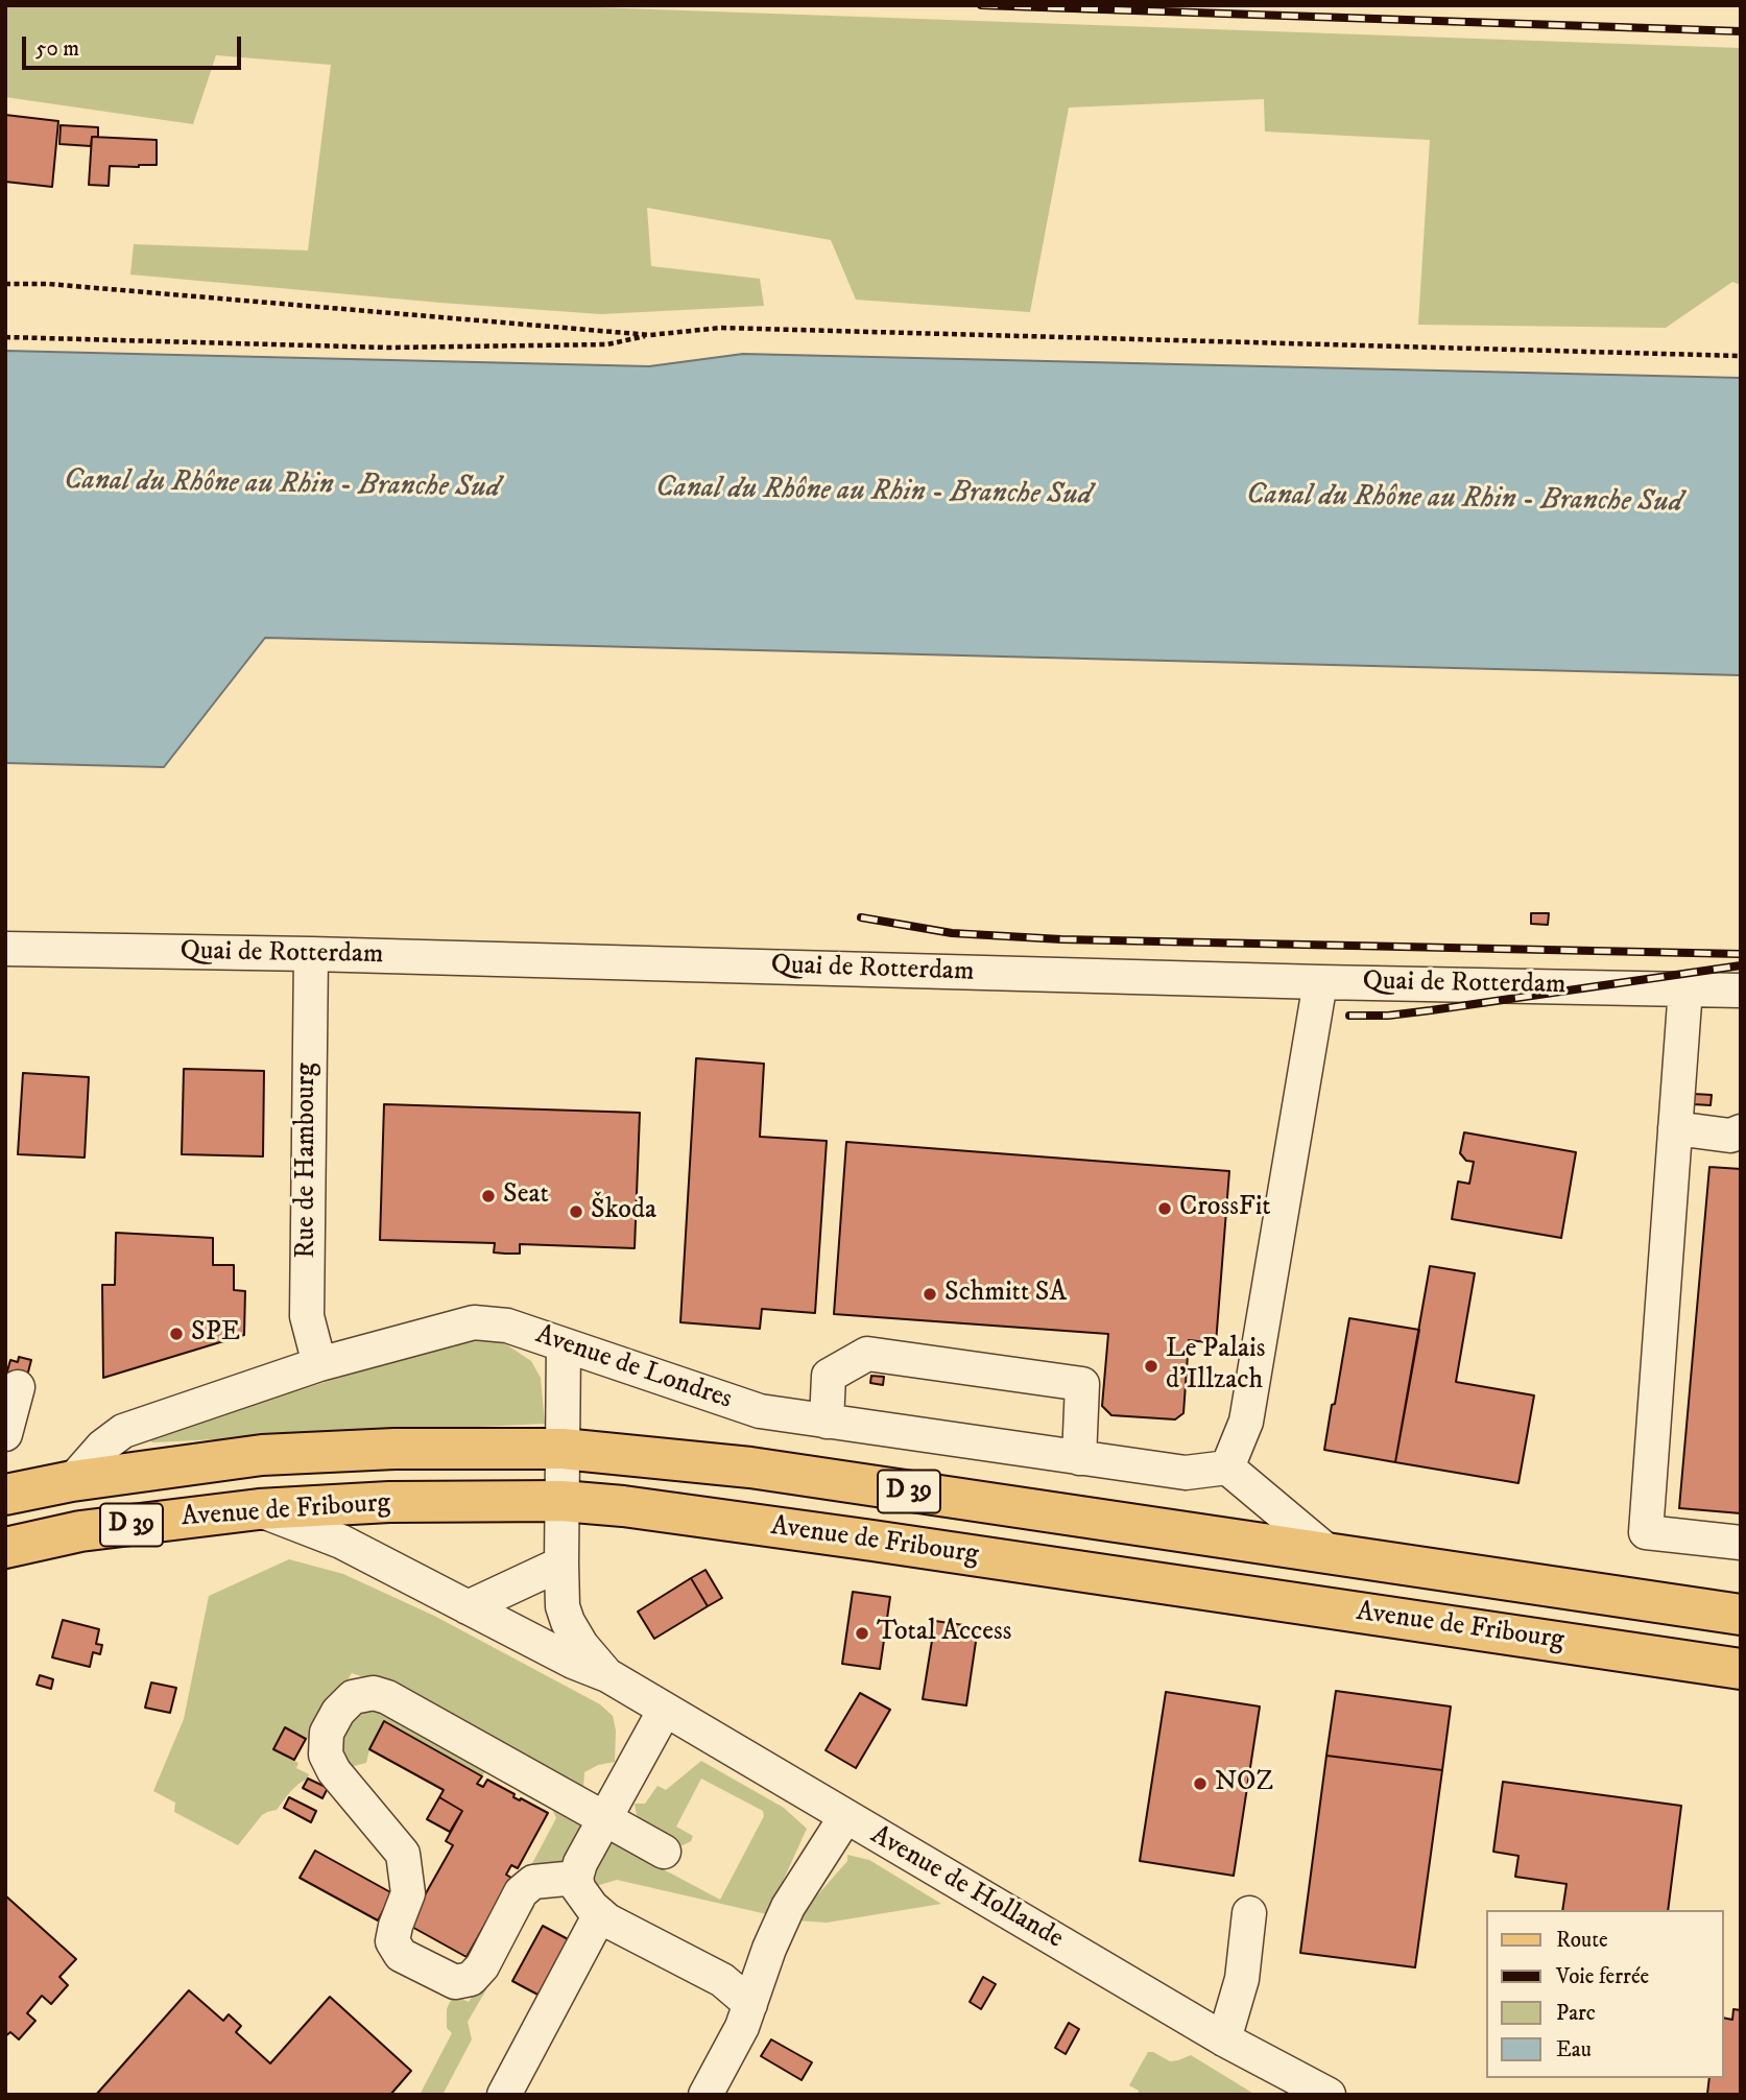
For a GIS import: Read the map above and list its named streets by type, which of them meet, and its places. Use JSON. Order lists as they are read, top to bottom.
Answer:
{
  "streets": {
    "main road": ["D 39", "Avenue de Fribourg"],
    "street": [
      "Quai de Rotterdam",
      "Rue de Hambourg",
      "Avenue de Londres",
      "Avenue de Hollande"
    ]
  },
  "crossings": [
    ["Quai de Rotterdam", "Rue de Hambourg"],
    ["Rue de Hambourg", "Avenue de Londres"],
    ["Avenue de Londres", "Avenue de Fribourg"],
    ["Avenue de Londres", "Avenue de Hollande"],
    ["Avenue de Fribourg", "Avenue de Hollande"]
  ],
  "water": ["Canal du Rhône au Rhin - Branche Sud"],
  "places": [
    "Seat",
    "CrossFit",
    "Škoda",
    "Schmitt SA",
    "SPE",
    "Le Palais d'Illzach",
    "Total Access",
    "NOZ"
  ],
  "legend": [
    "Route",
    "Voie ferrée",
    "Parc",
    "Eau"
  ],
  "scale_bar": "50 m"
}
